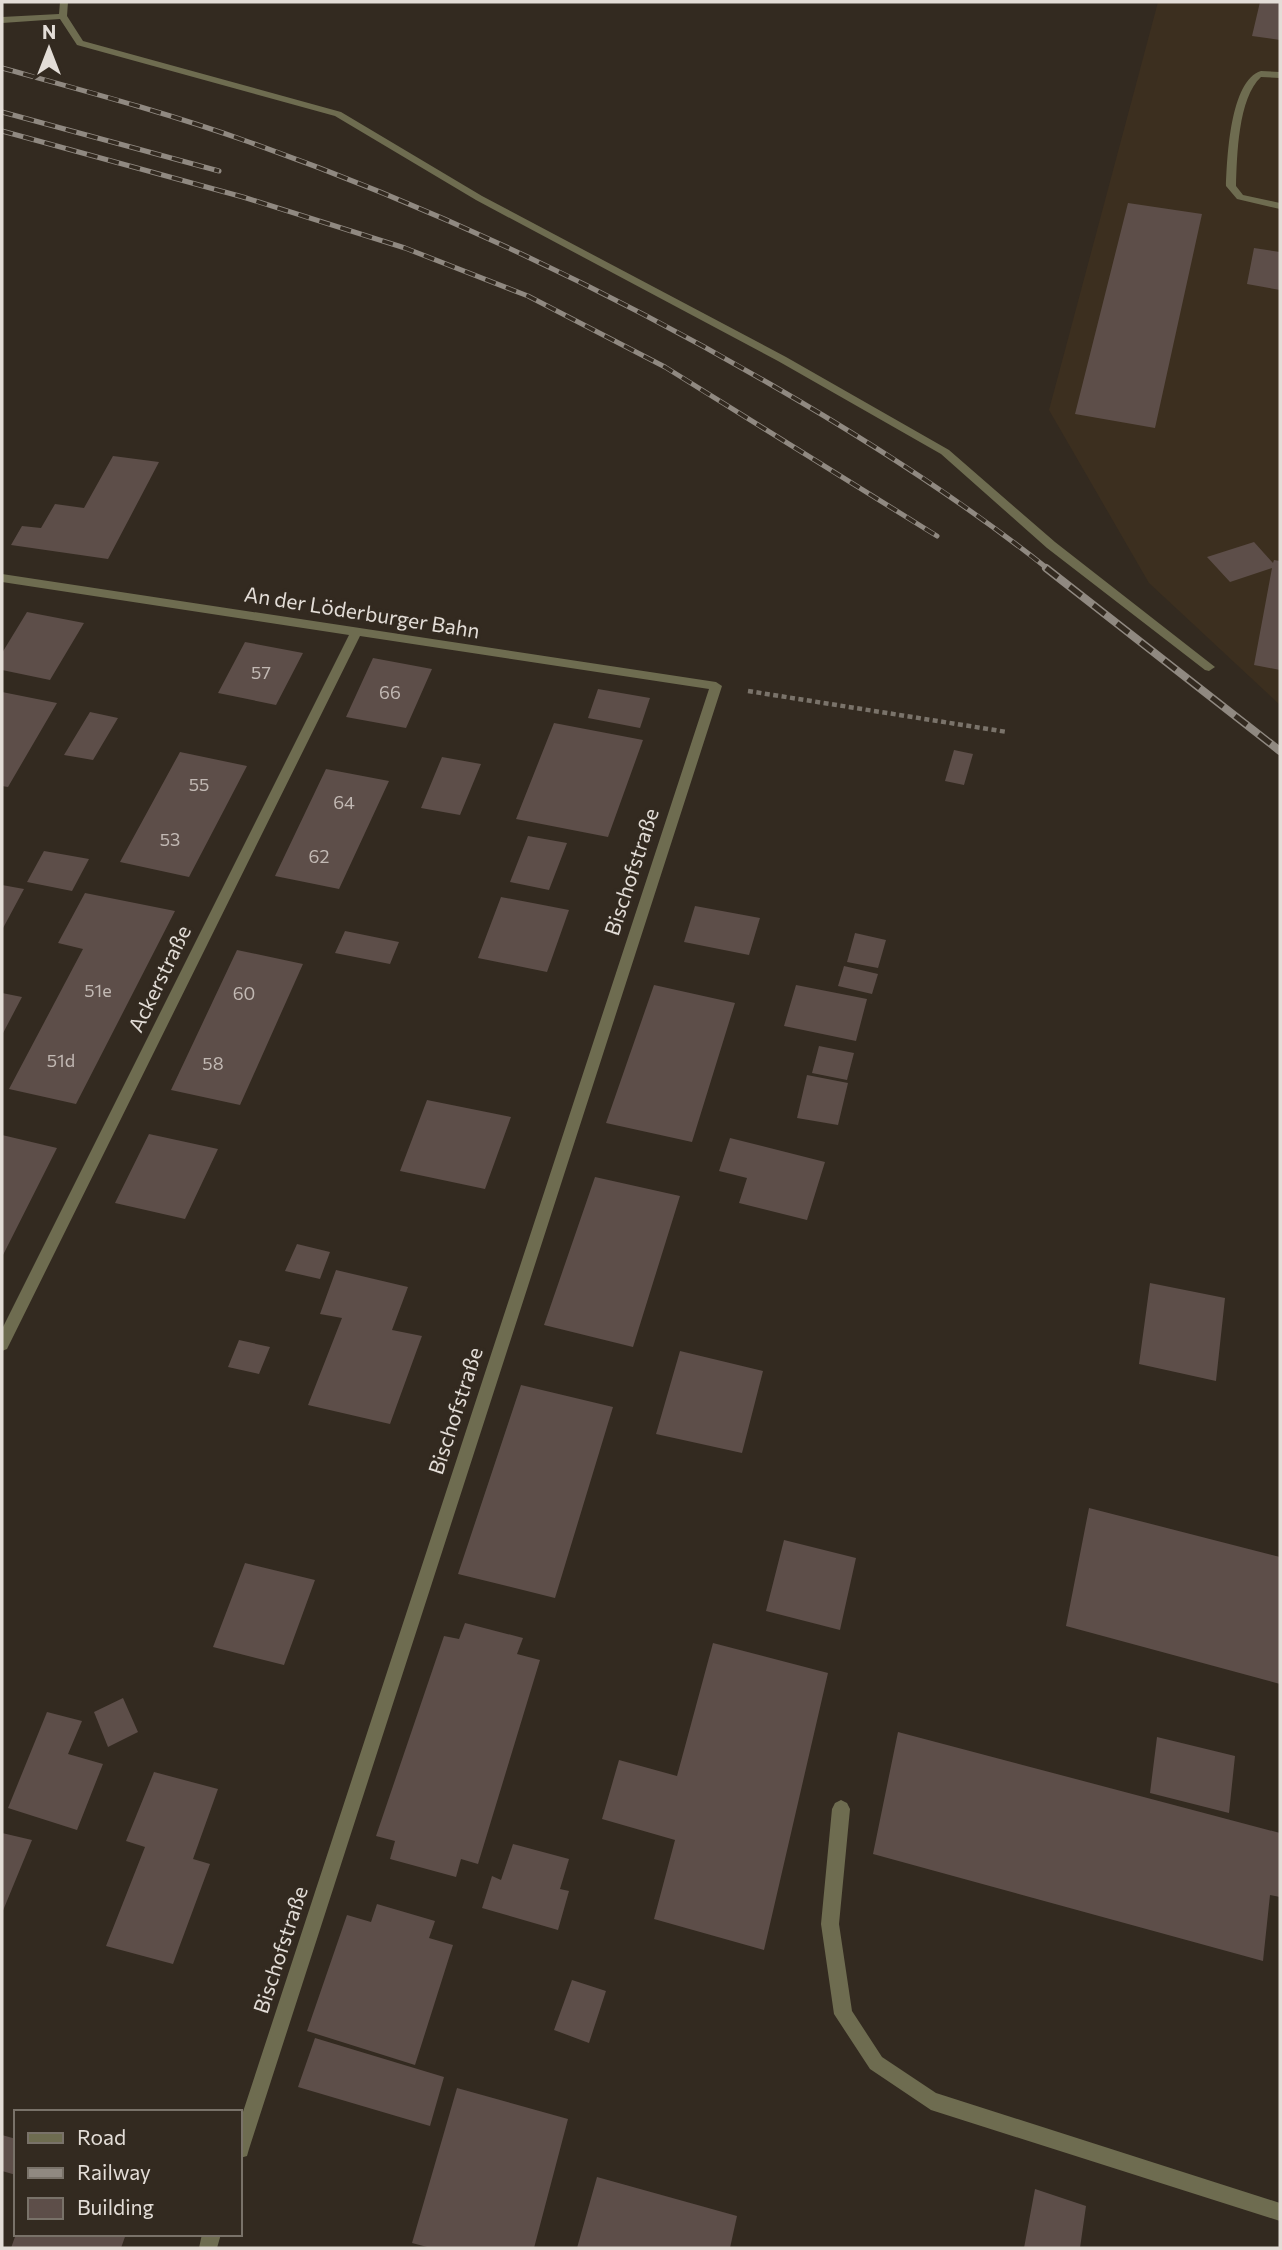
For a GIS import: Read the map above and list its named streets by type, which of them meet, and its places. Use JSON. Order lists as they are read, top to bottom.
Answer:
{
  "streets": {
    "street": ["An der Löderburger Bahn", "Bischofstraße", "Ackerstraße"]
  },
  "crossings": [
    ["An der Löderburger Bahn", "Bischofstraße"],
    ["An der Löderburger Bahn", "Ackerstraße"]
  ],
  "house_numbers": [
    "57",
    "66",
    "55",
    "64",
    "53",
    "62",
    "51e",
    "60",
    "51d",
    "58"
  ],
  "legend": ["Road", "Railway", "Building"],
  "north": "top"
}
